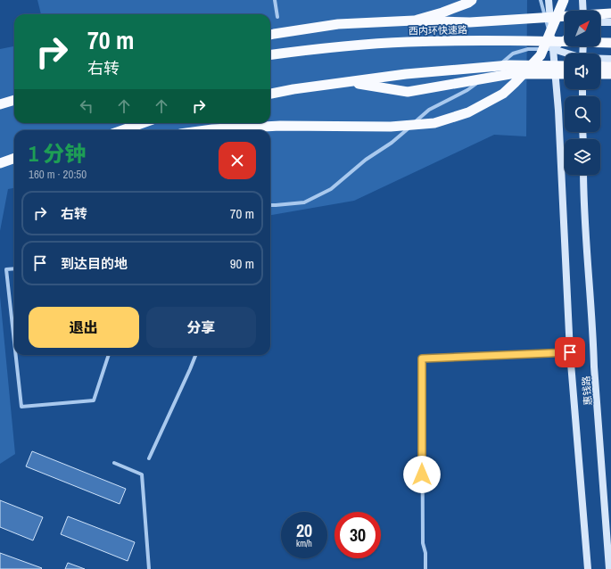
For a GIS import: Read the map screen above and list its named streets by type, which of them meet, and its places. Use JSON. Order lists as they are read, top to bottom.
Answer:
{
  "streets": {
    "highway": ["西内环快速路"],
    "main road": ["惠钱路"]
  },
  "north": "top right",
  "page": {
    "turn": ["70 m", "右转"],
    "heading": ["1 分钟", "160 m · 20:50"],
    "list": [
      {
        "name": "右转",
        "value": "70 m"
      },
      {
        "name": "到达目的地",
        "value": "90 m"
      }
    ],
    "buttons": ["退出", "分享"],
    "speed": "20 km/h",
    "limit": "30"
  }
}
